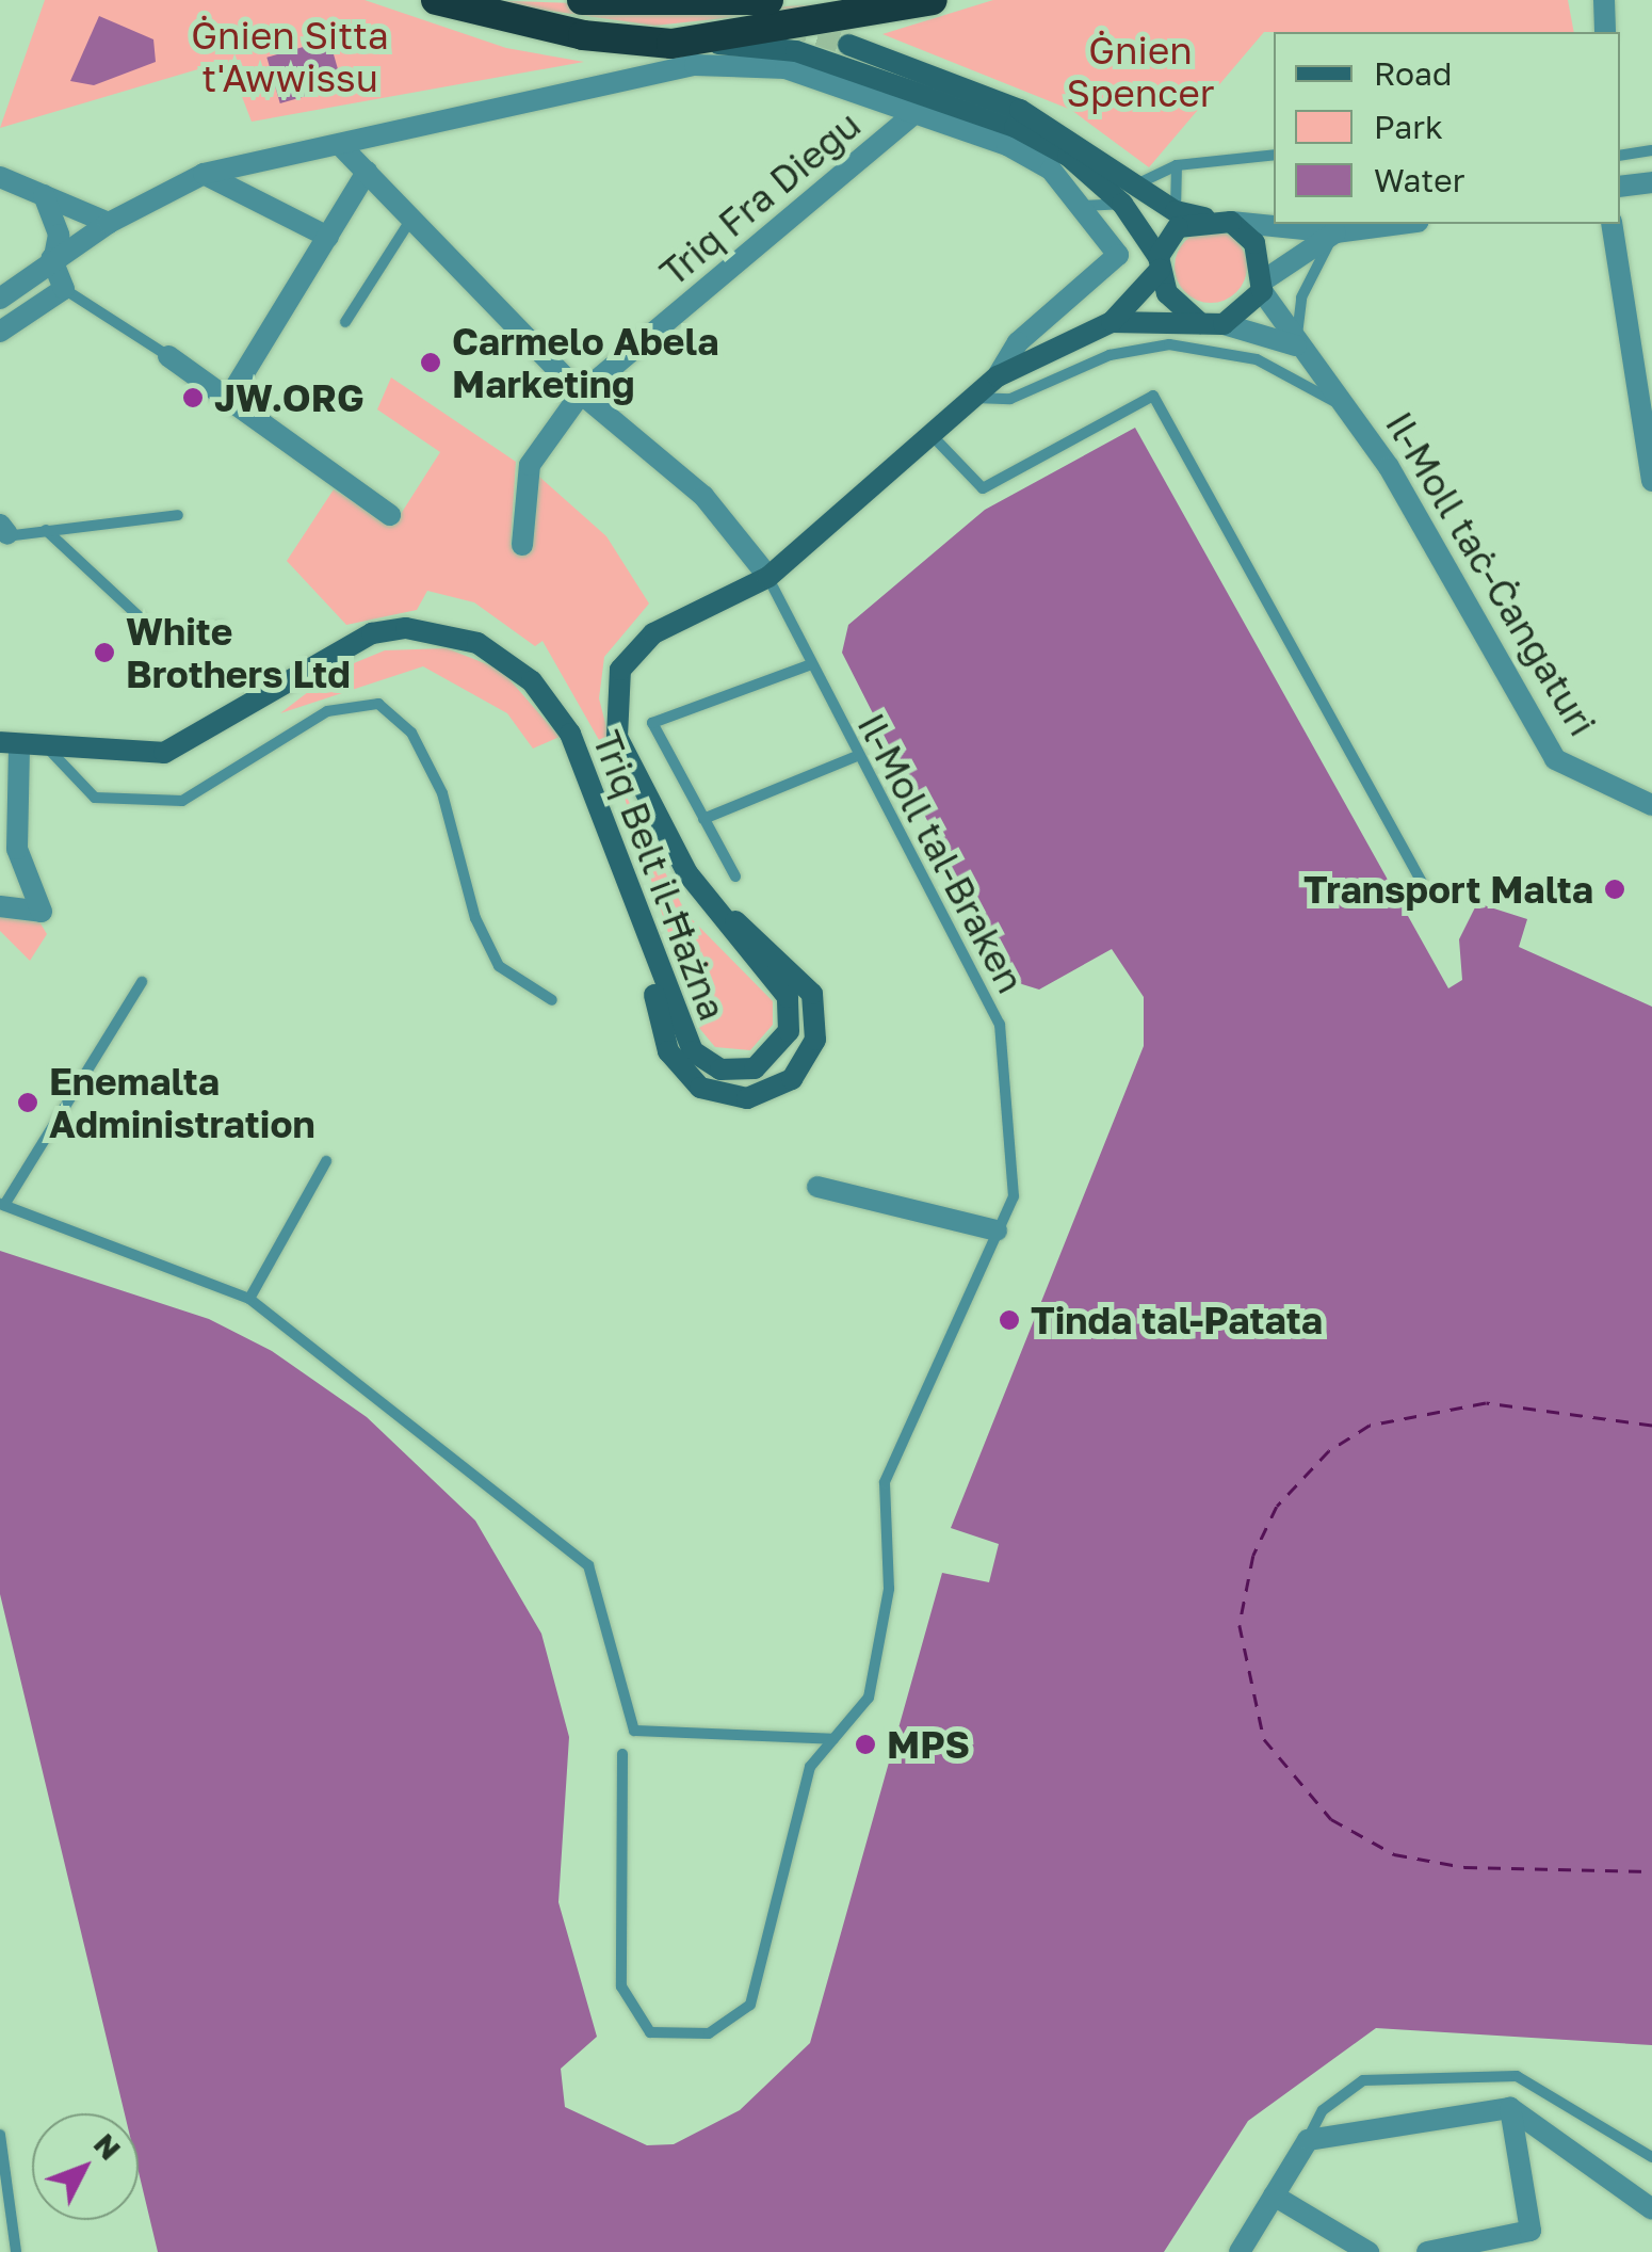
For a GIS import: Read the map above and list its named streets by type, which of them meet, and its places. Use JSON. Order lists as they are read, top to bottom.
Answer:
{
  "streets": {
    "main road": ["Triq Belt il-Ħażna"],
    "street": ["Triq Fra Diegu", "Il-Moll taċ-Ċangaturi"],
    "lane": ["Il-Moll tal-Braken"]
  },
  "crossings": [
    ["Il-Moll tal-Braken", "Triq Belt il-Ħażna"]
  ],
  "parks": ["Ġnien Sitta t'Awwissu", "Ġnien Spencer"],
  "places": [
    "Carmelo Abela Marketing",
    "JW.ORG",
    "White Brothers Ltd",
    "Transport Malta",
    "Enemalta Administration",
    "Tinda tal-Patata",
    "MPS"
  ],
  "legend": ["Road", "Park", "Water"],
  "north": "top right"
}
